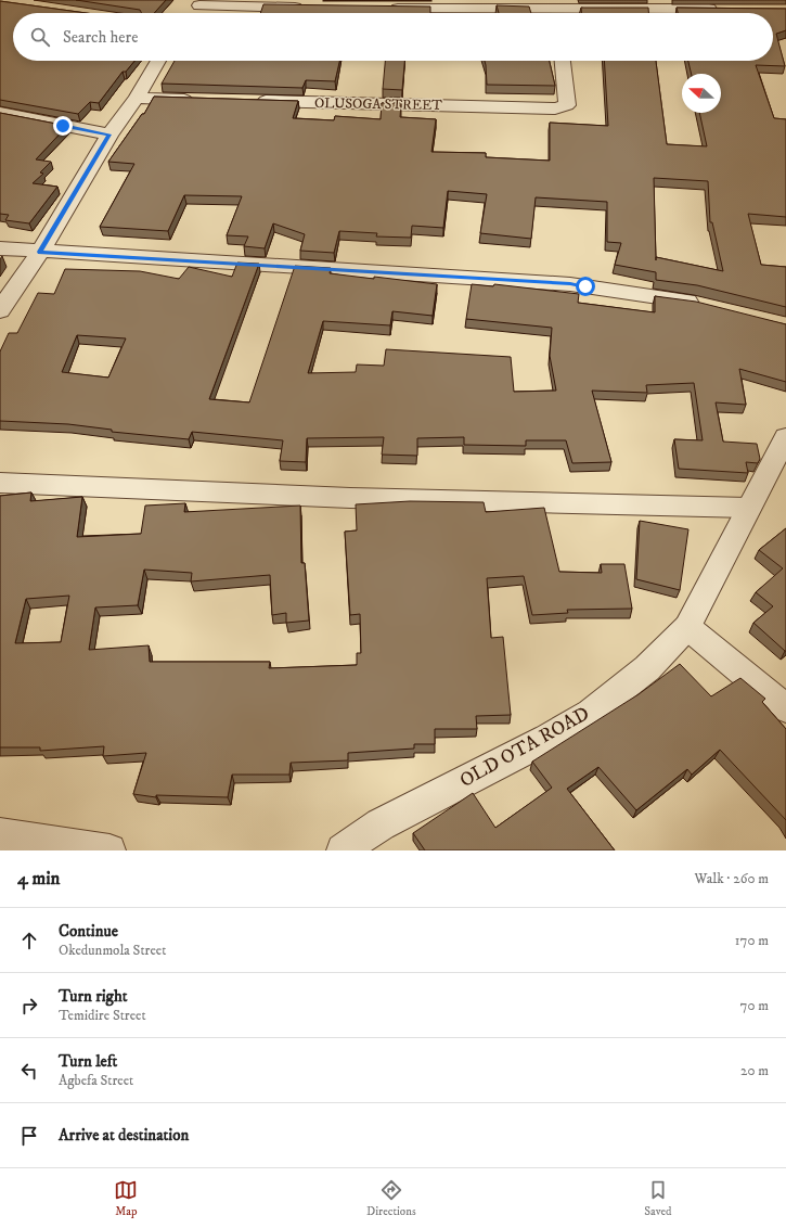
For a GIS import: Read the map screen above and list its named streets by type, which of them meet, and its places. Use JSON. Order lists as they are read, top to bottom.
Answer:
{
  "streets": {
    "street": ["OLUSOGA STREET", "OLD OTA ROAD"]
  },
  "north": "left",
  "page": {
    "search": "Search here",
    "heading": ["4 min", "Walk · 260 m"],
    "list": [
      ["Continue", "Okedunmola Street", "170 m"],
      ["Turn right", "Temidire Street", "70 m"],
      ["Turn left", "Agbefa Street", "20 m"],
      "Arrive at destination"
    ],
    "nav": ["Map", "Directions", "Saved"]
  }
}
